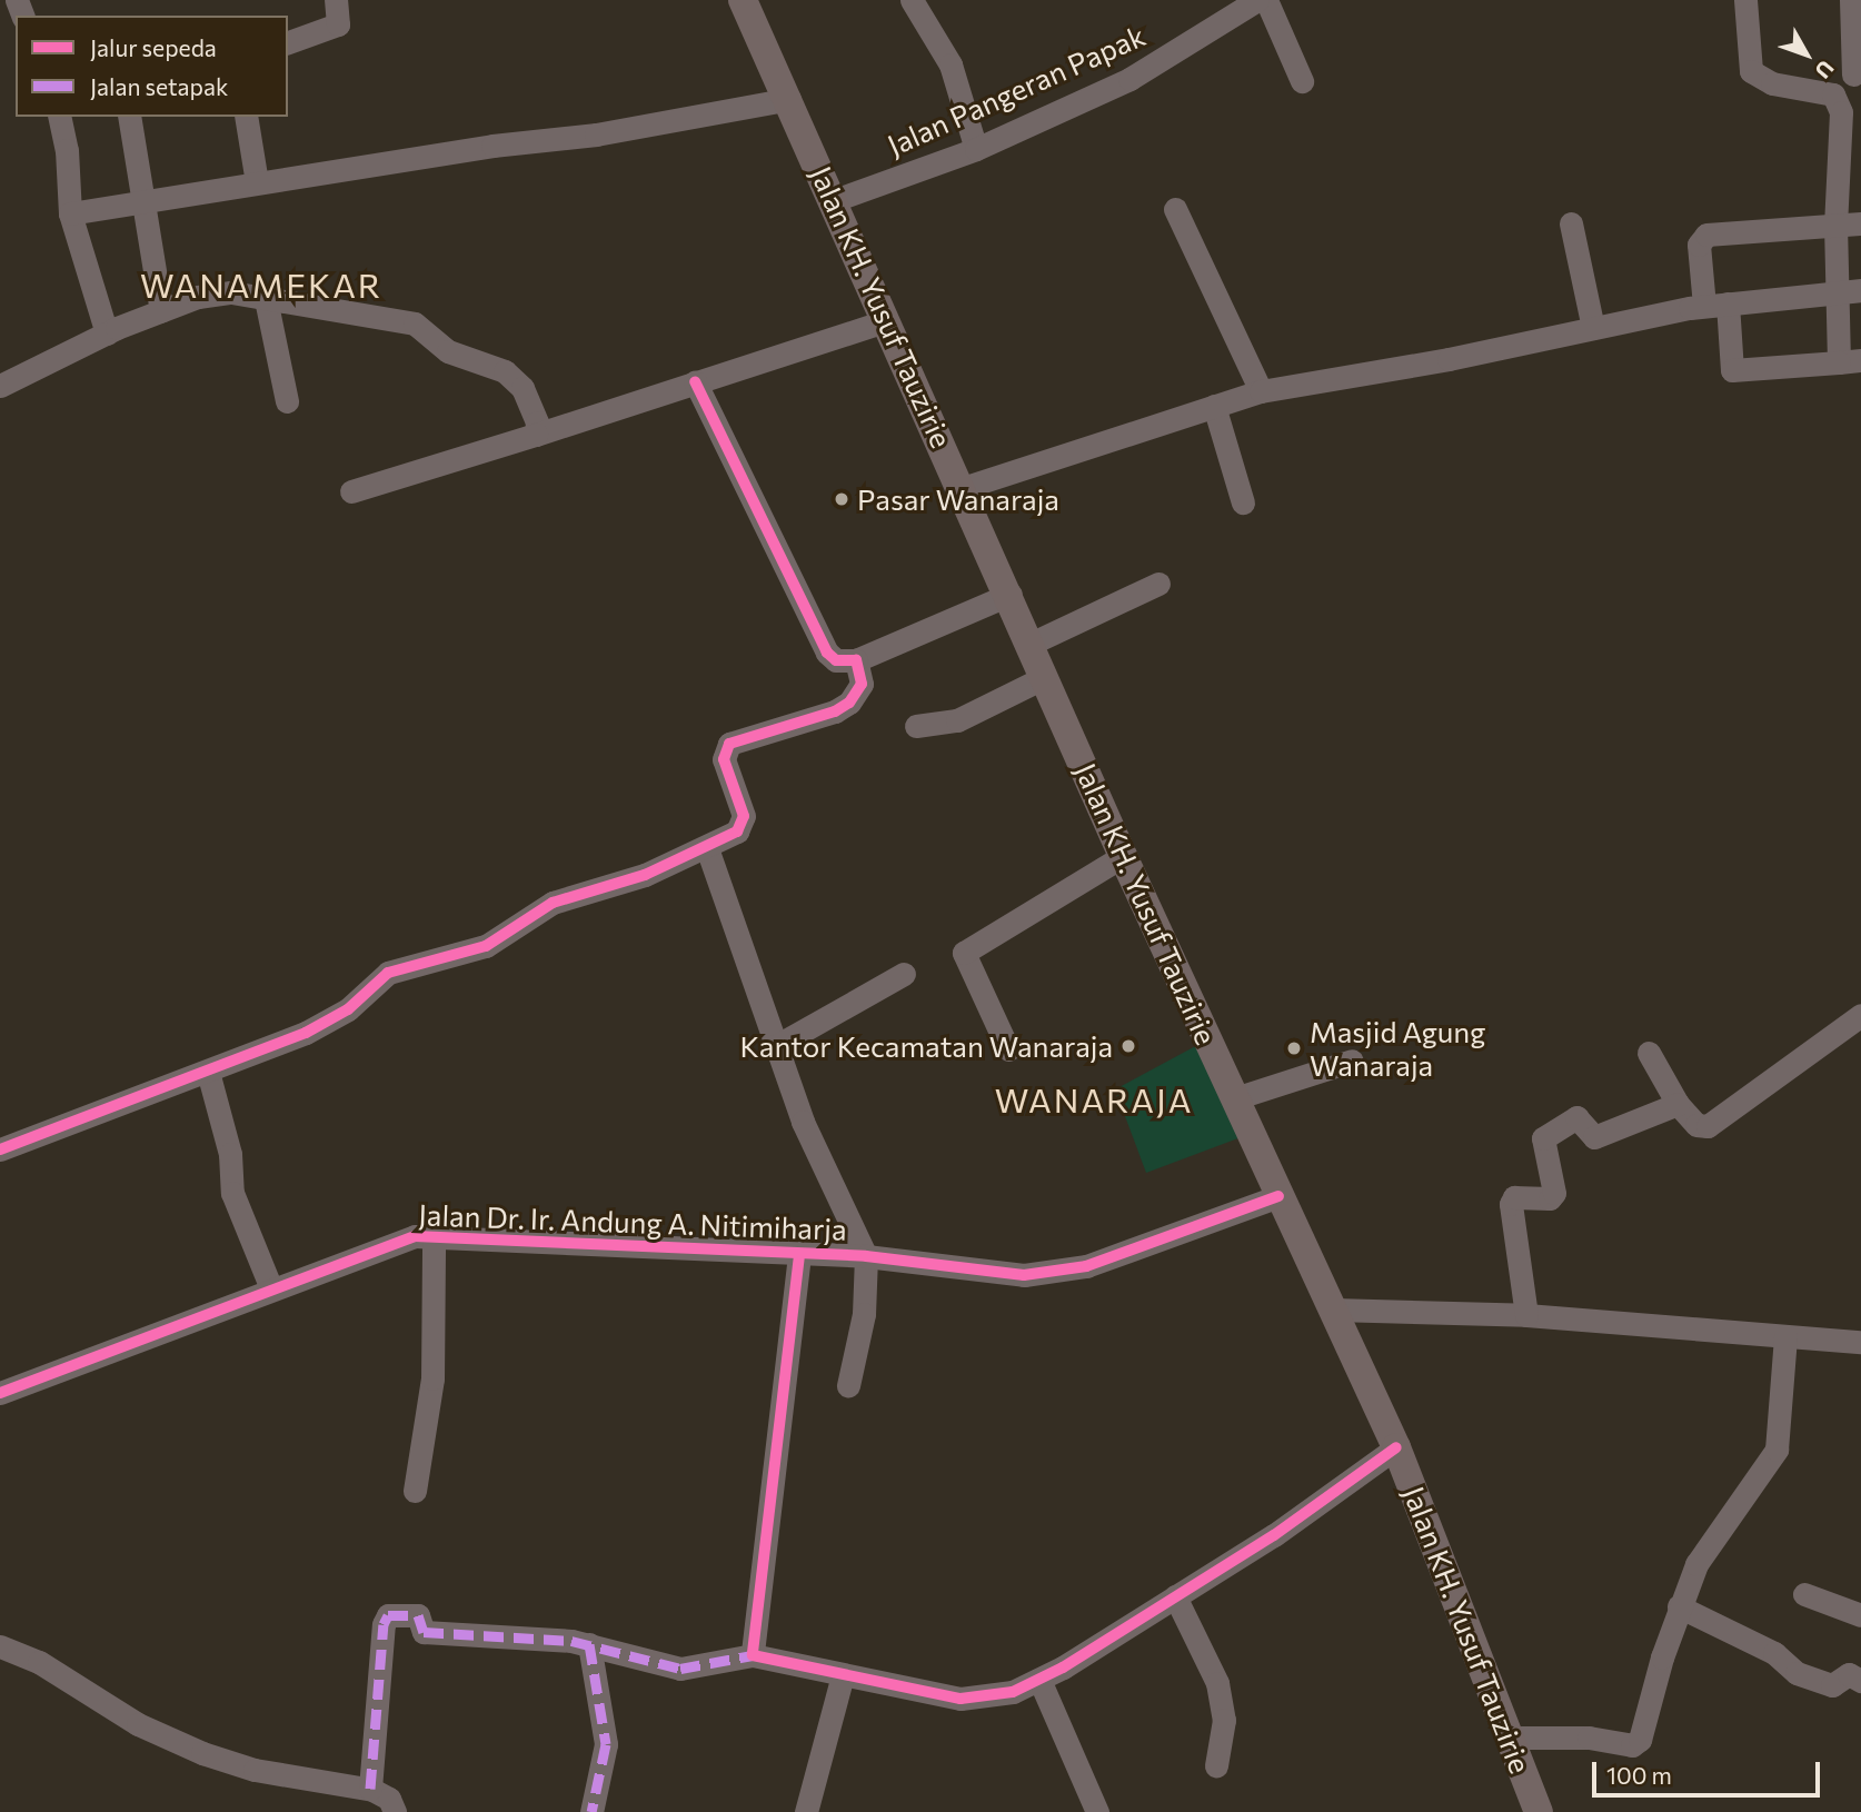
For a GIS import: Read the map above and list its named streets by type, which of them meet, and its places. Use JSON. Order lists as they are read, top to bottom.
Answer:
{
  "streets": {
    "main road": ["Jalan KH. Yusuf Tauzirie"],
    "street": ["Jalan Pangeran Papak", "Jalan Dr. Ir. Andung A. Nitimiharja"]
  },
  "crossings": [
    ["Jalan Pangeran Papak", "Jalan KH. Yusuf Tauzirie"],
    ["Jalan KH. Yusuf Tauzirie", "Jalan Dr. Ir. Andung A. Nitimiharja"]
  ],
  "districts": ["WANAMEKAR", "WANARAJA"],
  "places": ["Pasar Wanaraja", "Kantor Kecamatan Wanaraja", "Masjid Agung Wanaraja"],
  "legend": ["Jalur sepeda", "Jalan setapak"],
  "scale_bar": "100 m",
  "north": "bottom right"
}
